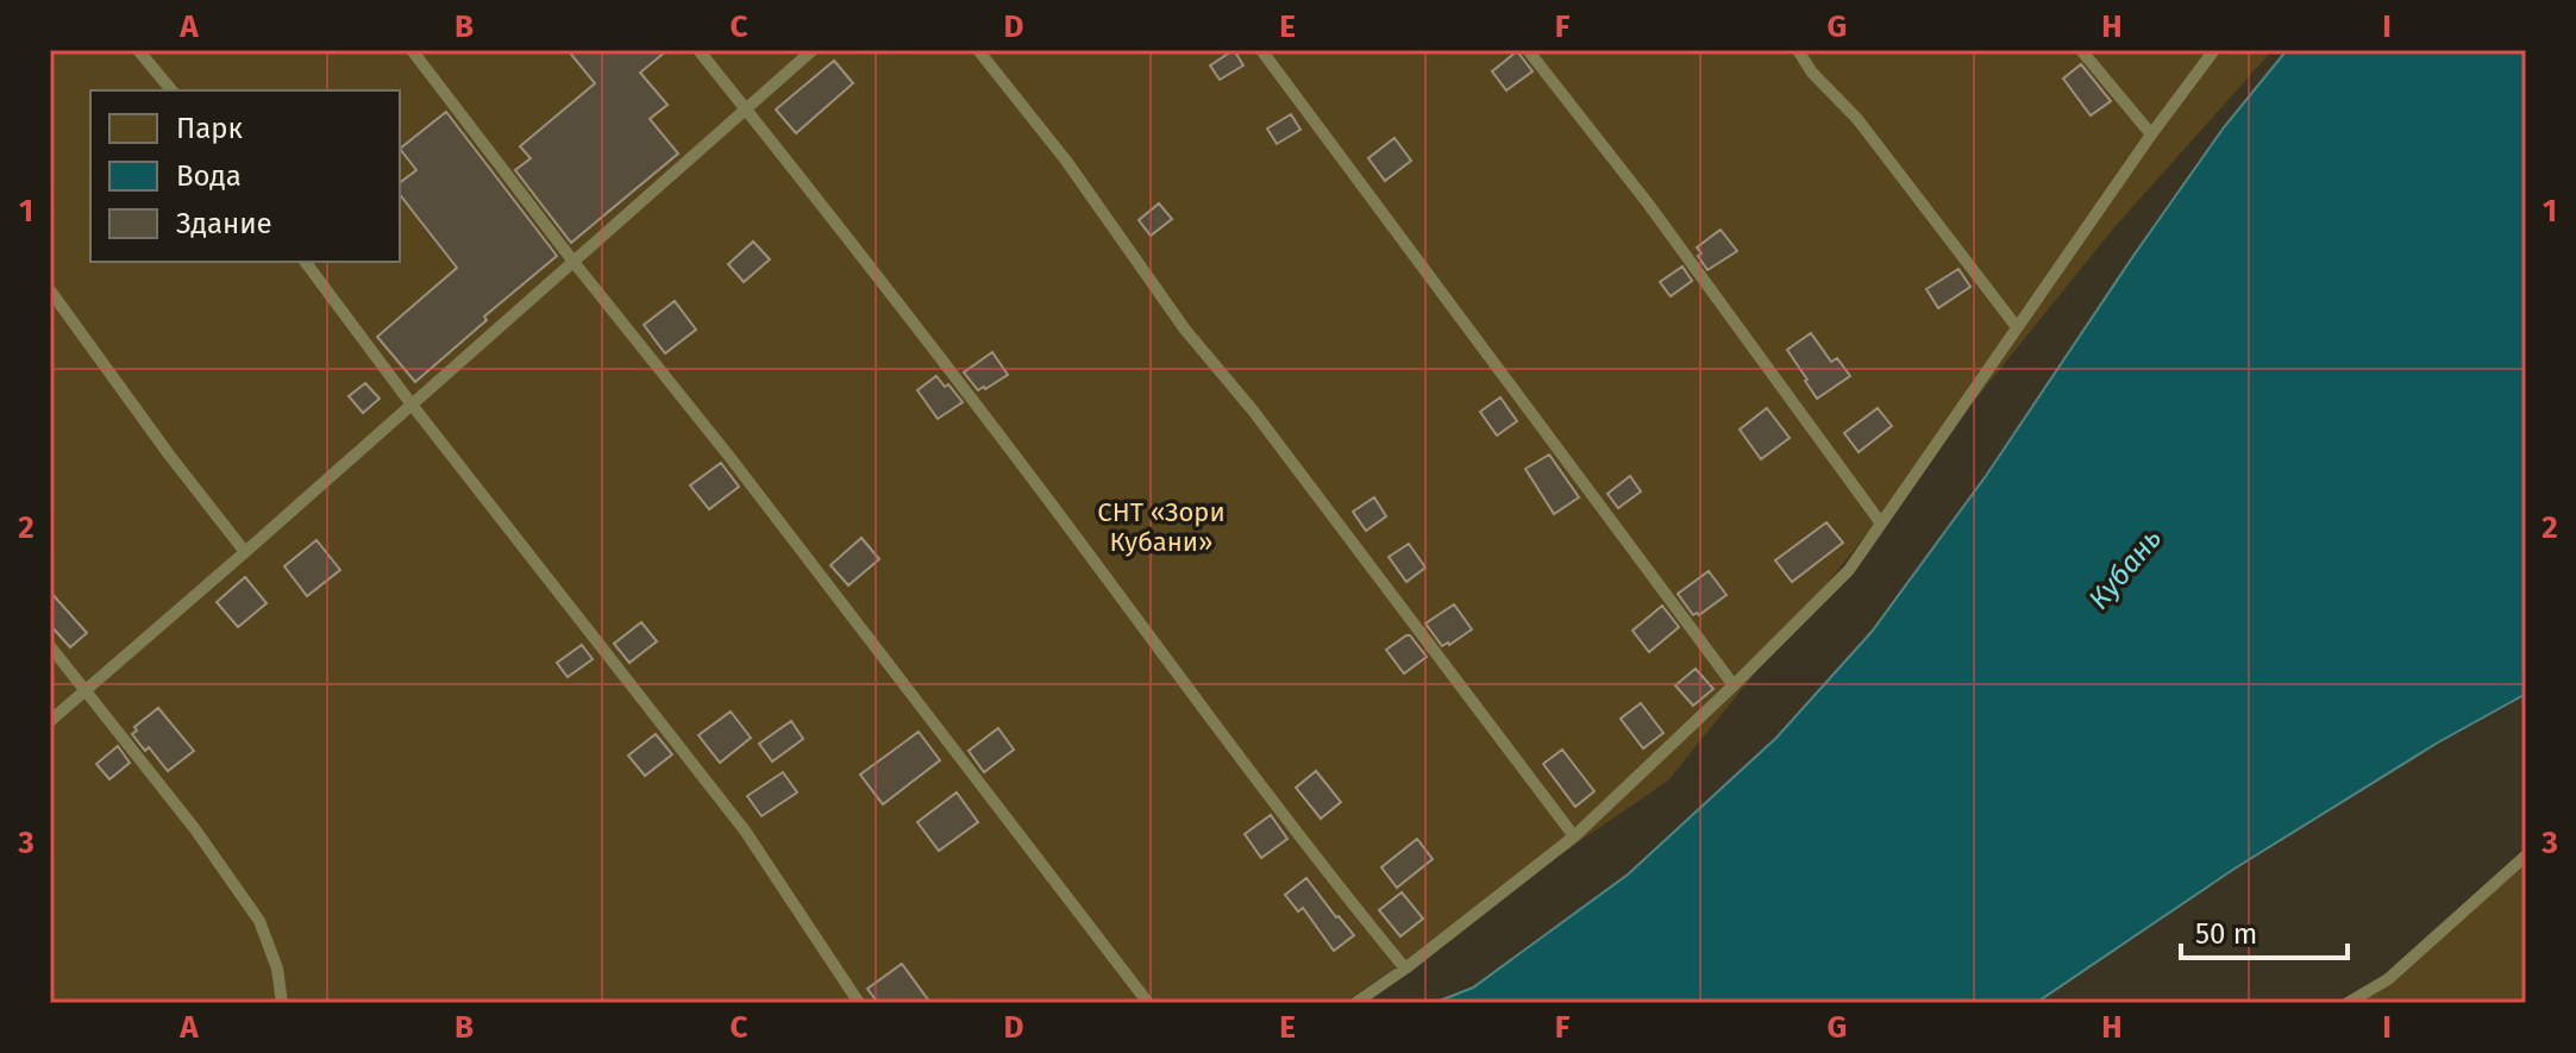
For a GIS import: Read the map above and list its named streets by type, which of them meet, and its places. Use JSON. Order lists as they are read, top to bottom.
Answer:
{
  "water": ["Кубань"],
  "parks": ["СНТ «Зори Кубани»"],
  "legend": ["Парк", "Вода", "Здание"],
  "scale_bar": "50 m",
  "grid": {
    "columns": [
      "A",
      "B",
      "C",
      "D",
      "E",
      "F",
      "G",
      "H",
      "I"
    ],
    "rows": ["1", "2", "3"]
  }
}
